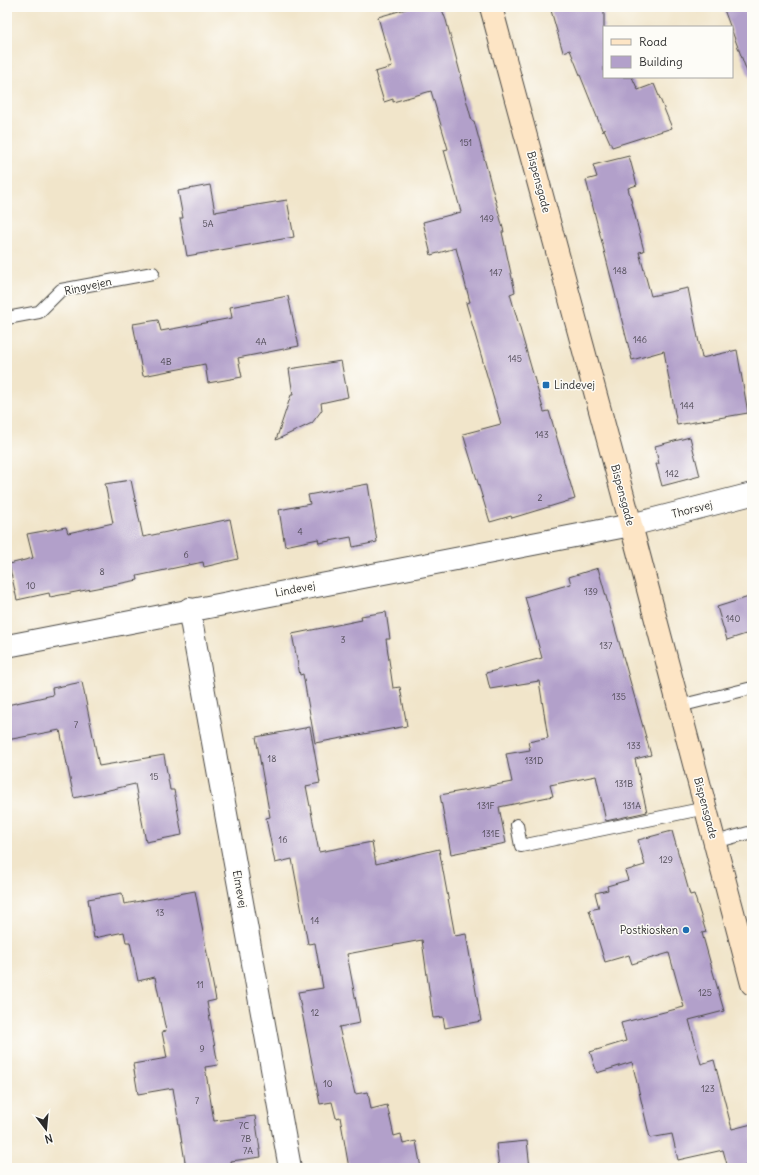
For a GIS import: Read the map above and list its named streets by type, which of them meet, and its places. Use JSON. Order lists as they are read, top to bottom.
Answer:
{
  "streets": {
    "street": [
      "Bispensgade",
      "Thorsvej",
      "Lindevej",
      "Elmevej"
    ],
    "lane": ["Ringvejen"]
  },
  "crossings": [
    ["Bispensgade", "Thorsvej"],
    ["Bispensgade", "Lindevej"],
    ["Thorsvej", "Lindevej"],
    ["Lindevej", "Elmevej"]
  ],
  "places": {
    "transit": ["Lindevej"],
    "other": ["Postkiosken"]
  },
  "house_numbers": [
    "151",
    "149",
    "5A",
    "148",
    "147",
    "146",
    "4A",
    "145",
    "4B",
    "144",
    "143",
    "142",
    "2",
    "4",
    "6",
    "8",
    "10",
    "139",
    "140",
    "3",
    "137",
    "135",
    "7",
    "133",
    "18",
    "131D",
    "15",
    "131B",
    "131F",
    "131A",
    "131E",
    "16",
    "129",
    "13",
    "14",
    "11",
    "125",
    "12",
    "9",
    "10",
    "123",
    "7",
    "7C",
    "7B",
    "7A"
  ],
  "legend": ["Road", "Building"],
  "north": "bottom"
}
